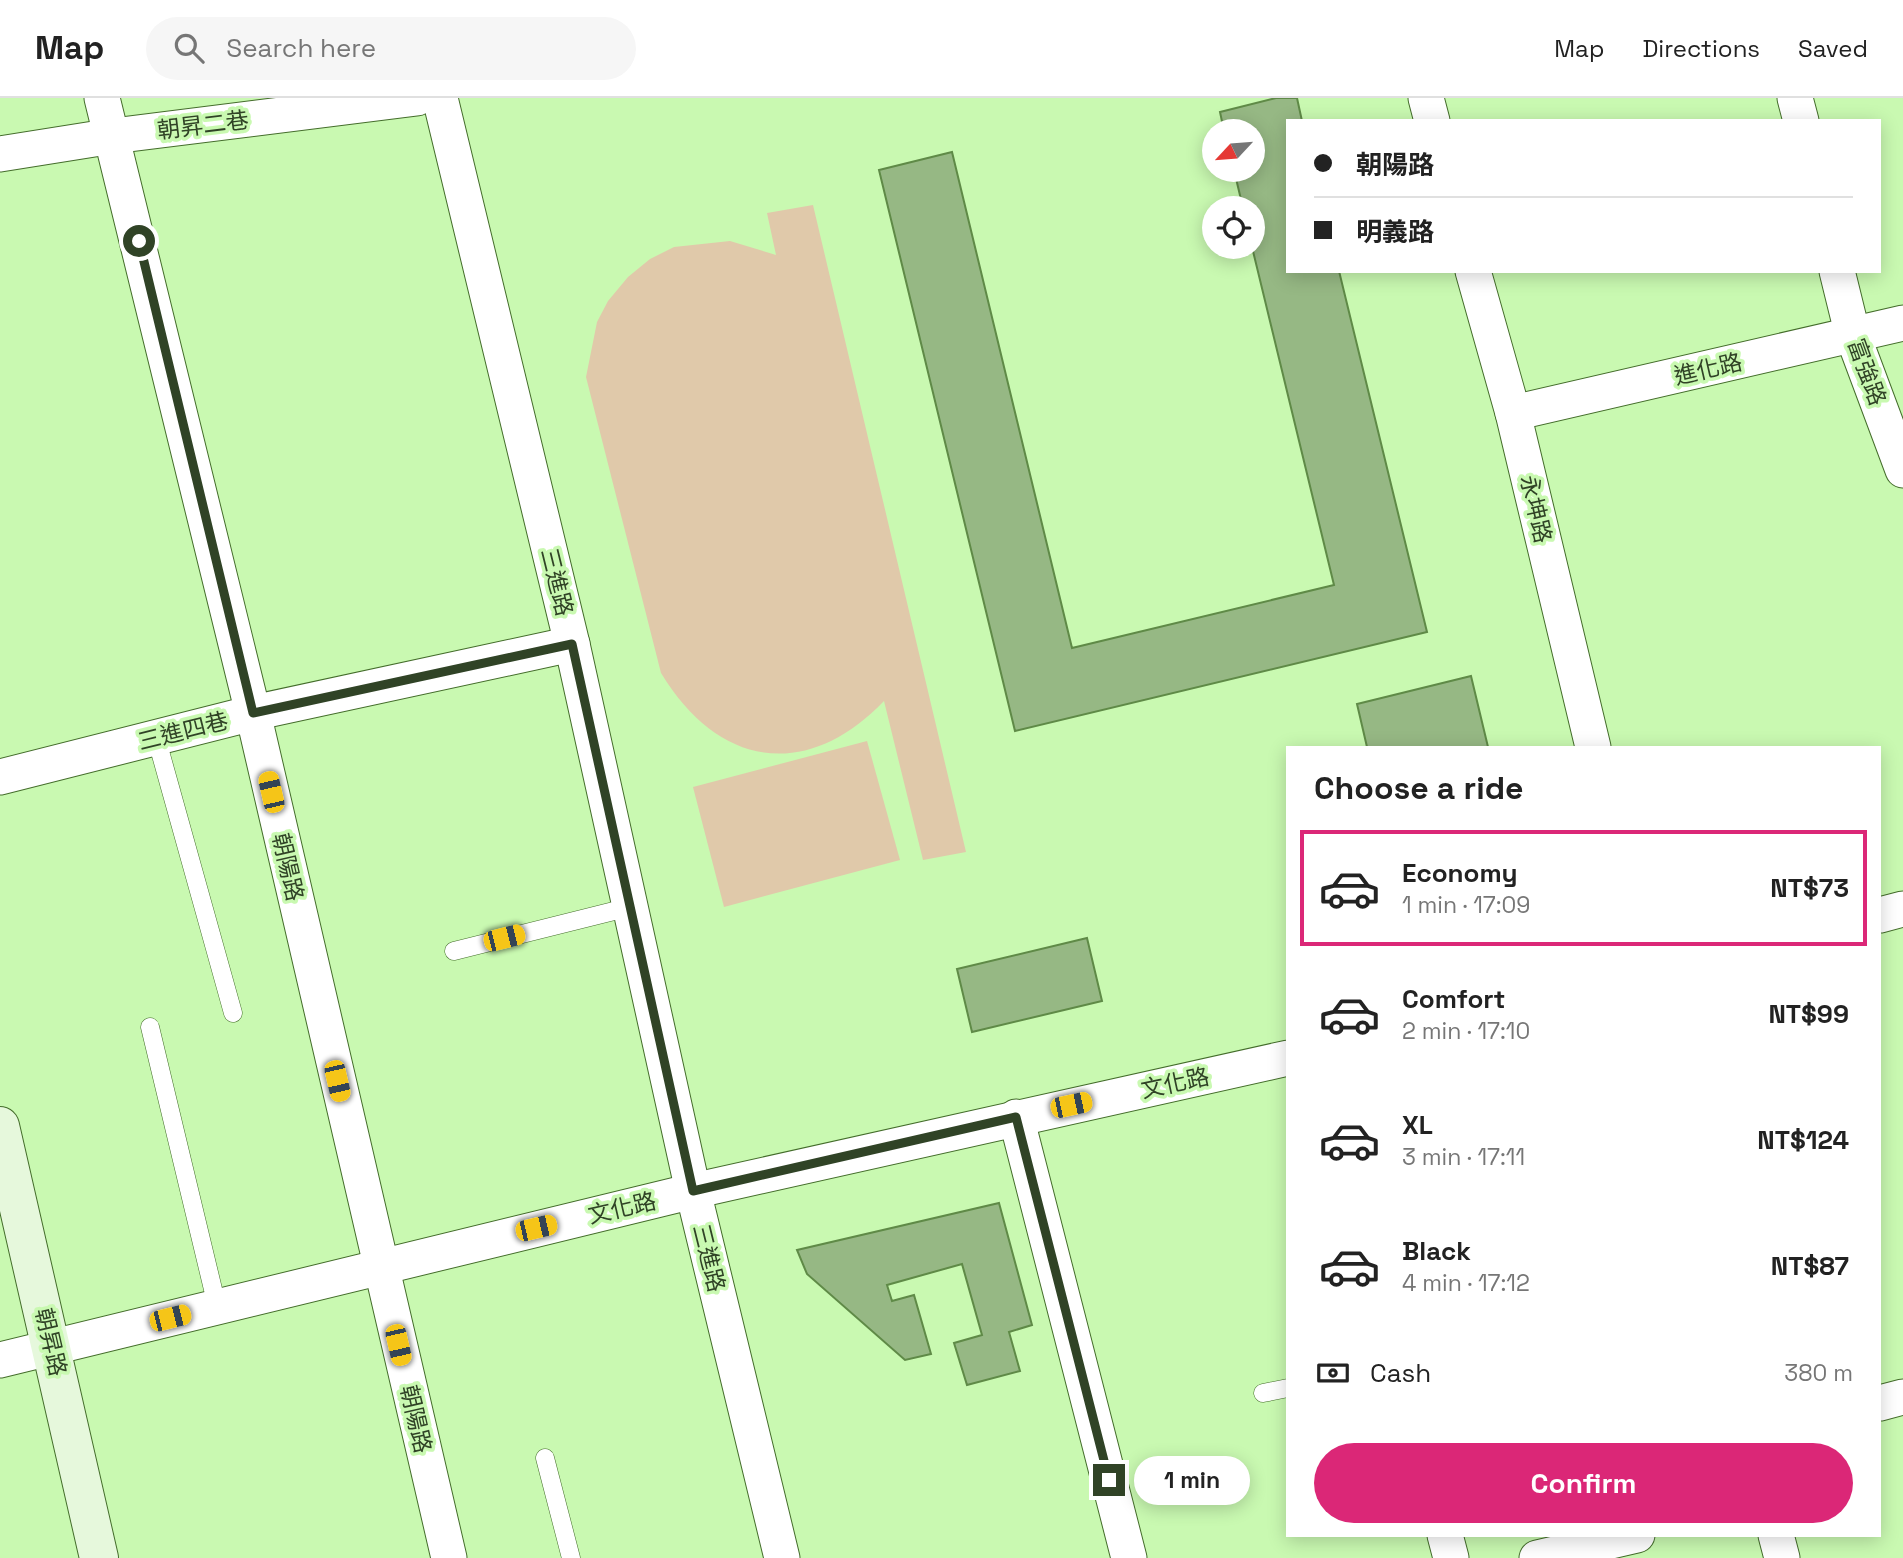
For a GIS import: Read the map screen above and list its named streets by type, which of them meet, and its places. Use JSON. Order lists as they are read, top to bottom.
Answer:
{
  "streets": {
    "main road": ["朝昇路"],
    "street": [
      "朝昇二巷",
      "進化路",
      "富強路",
      "永坤路",
      "三進路",
      "三進四巷",
      "朝陽路",
      "文化路"
    ]
  },
  "crossings": [
    ["朝昇二巷", "朝陽路"],
    ["進化路", "富強路"],
    ["進化路", "永坤路"],
    ["三進路", "三進四巷"],
    ["三進路", "文化路"],
    ["三進四巷", "朝陽路"],
    ["朝陽路", "文化路"],
    ["文化路", "朝昇路"]
  ],
  "north": "bottom left",
  "page": {
    "header": "Map",
    "search": "Search here",
    "nav": ["Map", "Directions", "Saved"],
    "banner": ["朝陽路", "明義路"],
    "heading": "Choose a ride",
    "list": [
      {
        "name": "Economy",
        "note": "1 min · 17:09",
        "value": "NT$73"
      },
      {
        "name": "Comfort",
        "note": "2 min · 17:10",
        "value": "NT$99"
      },
      {
        "name": "XL",
        "note": "3 min · 17:11",
        "value": "NT$124"
      },
      {
        "name": "Black",
        "note": "4 min · 17:12",
        "value": "NT$87"
      }
    ],
    "pay": ["Cash", "380 m"],
    "buttons": "Confirm",
    "bubble": "1 min"
  }
}
